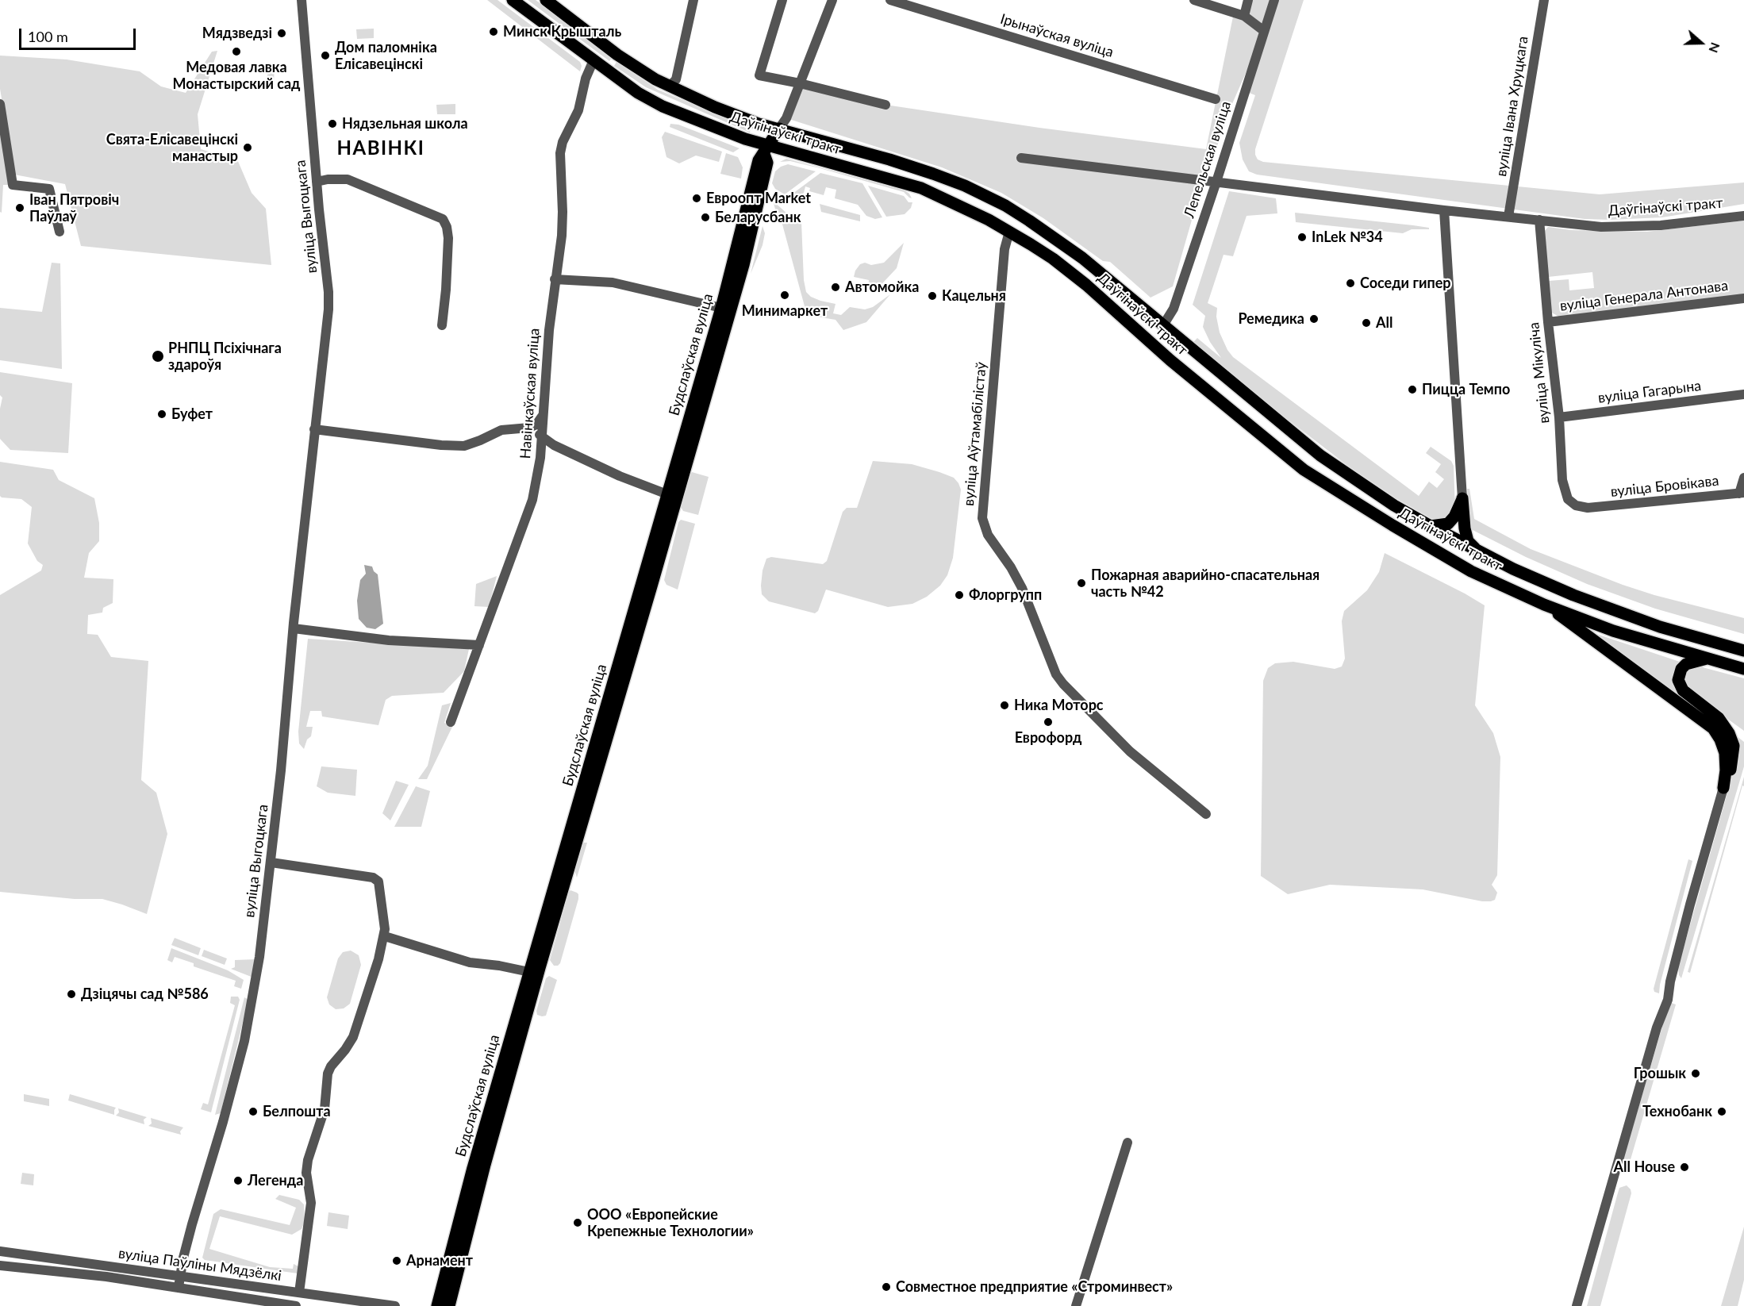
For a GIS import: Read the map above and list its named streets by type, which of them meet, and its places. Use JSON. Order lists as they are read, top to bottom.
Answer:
{
  "streets": {
    "main road": ["Даўгінаўскі тракт", "Будслаўская вуліца"],
    "street": [
      "Ірынаўская вуліца",
      "вуліца Івана Хруцкага",
      "Лепельская вуліца",
      "вуліца Выгоцкага",
      "вуліца Генерала Антонава",
      "вуліца Мікуліча",
      "вуліца Гагарына",
      "Навінкаўская вуліца",
      "вуліца Аўтамабілістаў",
      "вуліца Бровікава",
      "вуліца Паўліны Мядзёлкі"
    ]
  },
  "crossings": [
    ["вуліца Івана Хруцкага", "Даўгінаўскі тракт"],
    ["Даўгінаўскі тракт", "Лепельская вуліца"],
    ["Даўгінаўскі тракт", "Будслаўская вуліца"],
    ["Даўгінаўскі тракт", "вуліца Мікуліча"],
    ["Даўгінаўскі тракт", "Навінкаўская вуліца"],
    ["Даўгінаўскі тракт", "вуліца Аўтамабілістаў"],
    ["вуліца Выгоцкага", "вуліца Паўліны Мядзёлкі"],
    ["вуліца Генерала Антонава", "вуліца Мікуліча"],
    ["вуліца Мікуліча", "вуліца Гагарына"],
    ["вуліца Мікуліча", "вуліца Бровікава"]
  ],
  "districts": ["НАВІНКІ"],
  "places": [
    "Минск Крышталь",
    "Мядзведзі",
    "Медовая лавка Монастырский сад",
    "Дом паломніка Елісавецінскі",
    "Нядзельная школа",
    "Свята-Елісавецінскі манастыр",
    "Евроопт Market",
    "Іван Пятровіч Паўлаў",
    "Беларусбанк",
    "InLek №34",
    "Соседи гипер",
    "Автомойка",
    "Минимаркет",
    "Кацельня",
    "Ремедика",
    "All",
    "РНПЦ Псіхічнага здароўя",
    "Пицца Темпо",
    "Буфет",
    "Пожарная аварийно-спасательная часть №42",
    "Флоргрупп",
    "Ника Моторс",
    "Еврофорд",
    "Дзіцячы сад №586",
    "Грошык",
    "Белпошта",
    "Технобанк",
    "All House",
    "Легенда",
    "ООО «Европейские Крепежные Технологии»",
    "Арнамент",
    "Совместное предприятие «Строминвест»"
  ],
  "scale_bar": "100 m",
  "north": "right"
}
